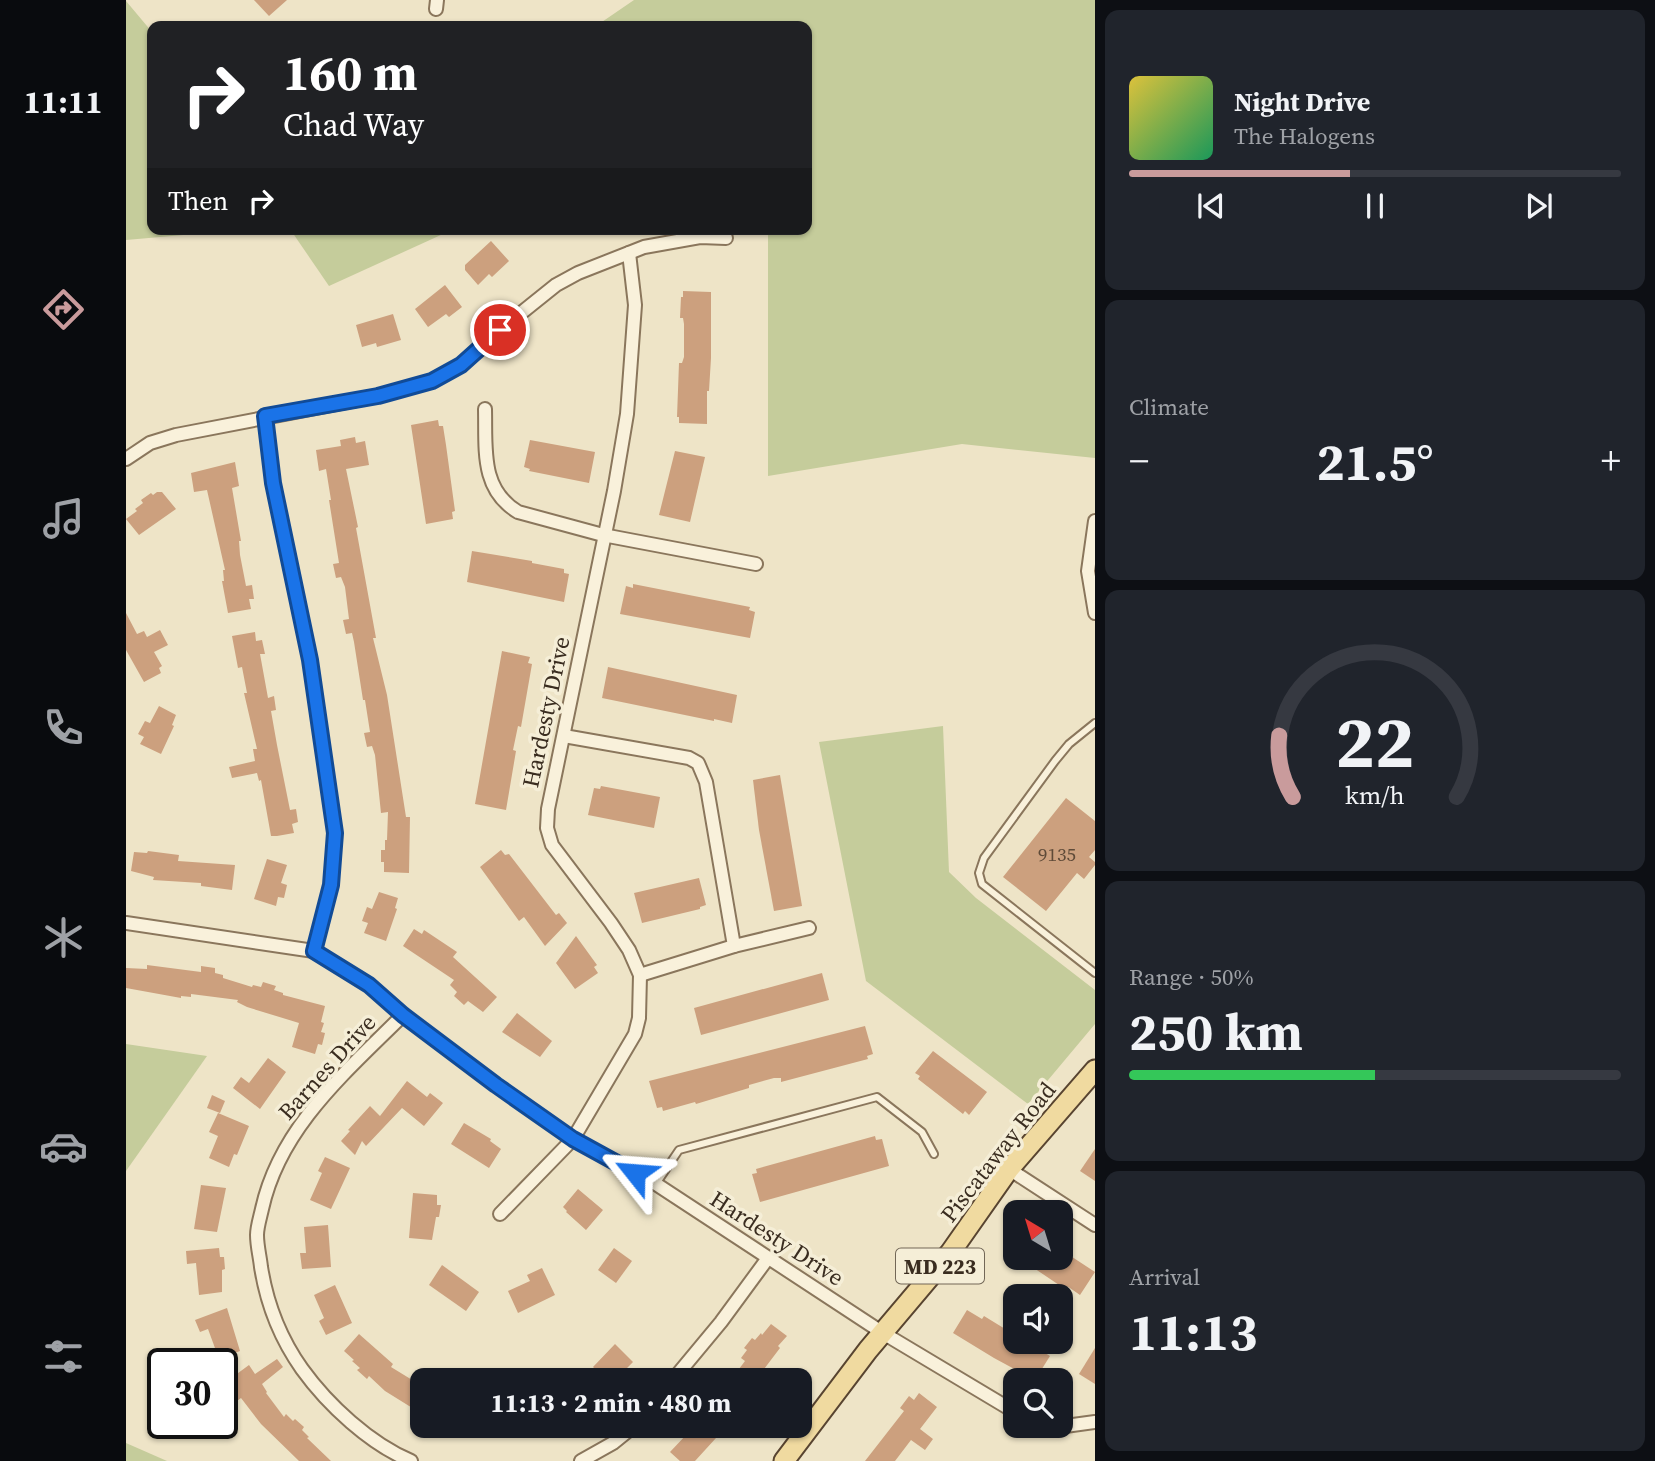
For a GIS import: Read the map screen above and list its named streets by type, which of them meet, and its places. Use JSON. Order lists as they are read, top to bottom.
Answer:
{
  "streets": {
    "main road": ["Piscataway Road", "MD 223"],
    "street": ["Hardesty Drive", "Barnes Drive"]
  },
  "crossings": [
    ["Hardesty Drive", "Barnes Drive"],
    ["Hardesty Drive", "Piscataway Road"]
  ],
  "house_numbers": ["9135"],
  "north": "top left",
  "page": {
    "tabs": "11:11",
    "turn": ["160 m", "Chad Way"],
    "song": ["Night Drive", "The Halogens"],
    "then": "Then",
    "tile": [
      "Climate",
      ["Range · 50%", "250 km"],
      ["Arrival", "11:13"]
    ],
    "heat": ["−", "21.5°", "+"],
    "limit": "30",
    "trip": "11:13 · 2 min · 480 m",
    "gauge": ["22", "km/h"]
  }
}
